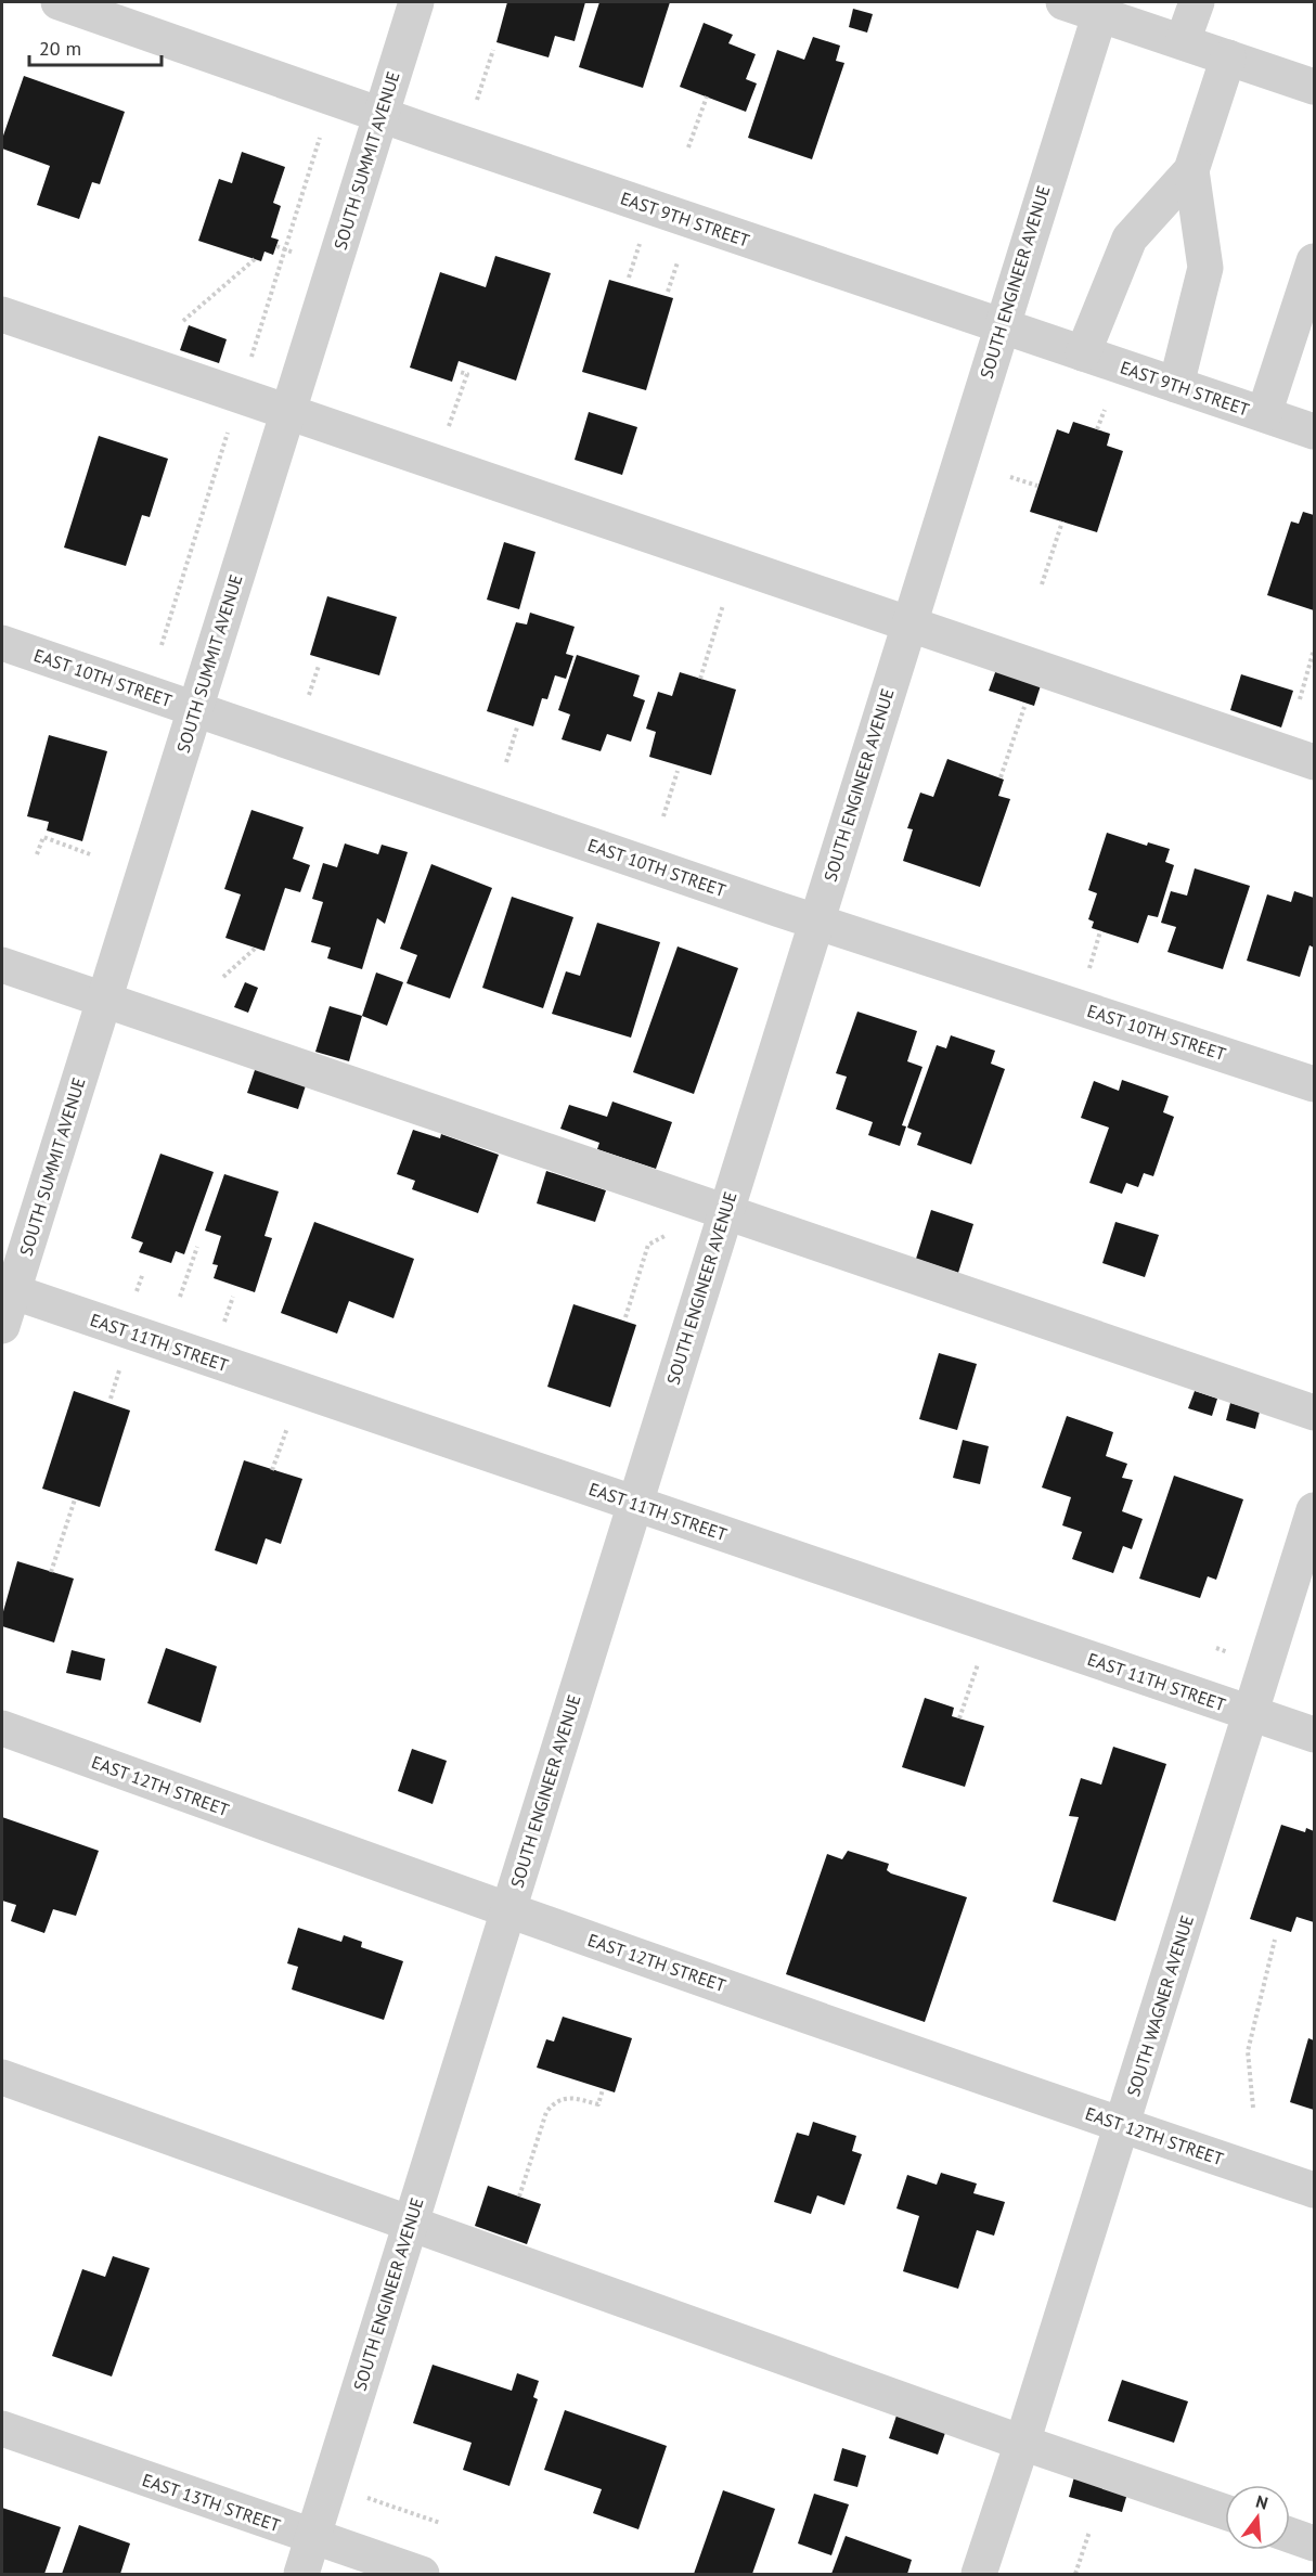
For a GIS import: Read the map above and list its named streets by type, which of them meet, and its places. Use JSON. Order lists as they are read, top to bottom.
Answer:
{
  "streets": {
    "street": [
      "SOUTH SUMMIT AVENUE",
      "EAST 9TH STREET",
      "SOUTH ENGINEER AVENUE",
      "EAST 10TH STREET",
      "EAST 11TH STREET",
      "EAST 12TH STREET",
      "SOUTH WAGNER AVENUE",
      "EAST 13TH STREET"
    ]
  },
  "crossings": [
    ["SOUTH SUMMIT AVENUE", "EAST 9TH STREET"],
    ["SOUTH SUMMIT AVENUE", "EAST 10TH STREET"],
    ["SOUTH SUMMIT AVENUE", "EAST 11TH STREET"],
    ["EAST 9TH STREET", "SOUTH ENGINEER AVENUE"],
    ["SOUTH ENGINEER AVENUE", "EAST 10TH STREET"],
    ["SOUTH ENGINEER AVENUE", "EAST 11TH STREET"],
    ["SOUTH ENGINEER AVENUE", "EAST 12TH STREET"],
    ["SOUTH ENGINEER AVENUE", "EAST 13TH STREET"],
    ["EAST 11TH STREET", "SOUTH WAGNER AVENUE"],
    ["EAST 12TH STREET", "SOUTH WAGNER AVENUE"]
  ],
  "scale_bar": "20 m",
  "north": "top"
}
